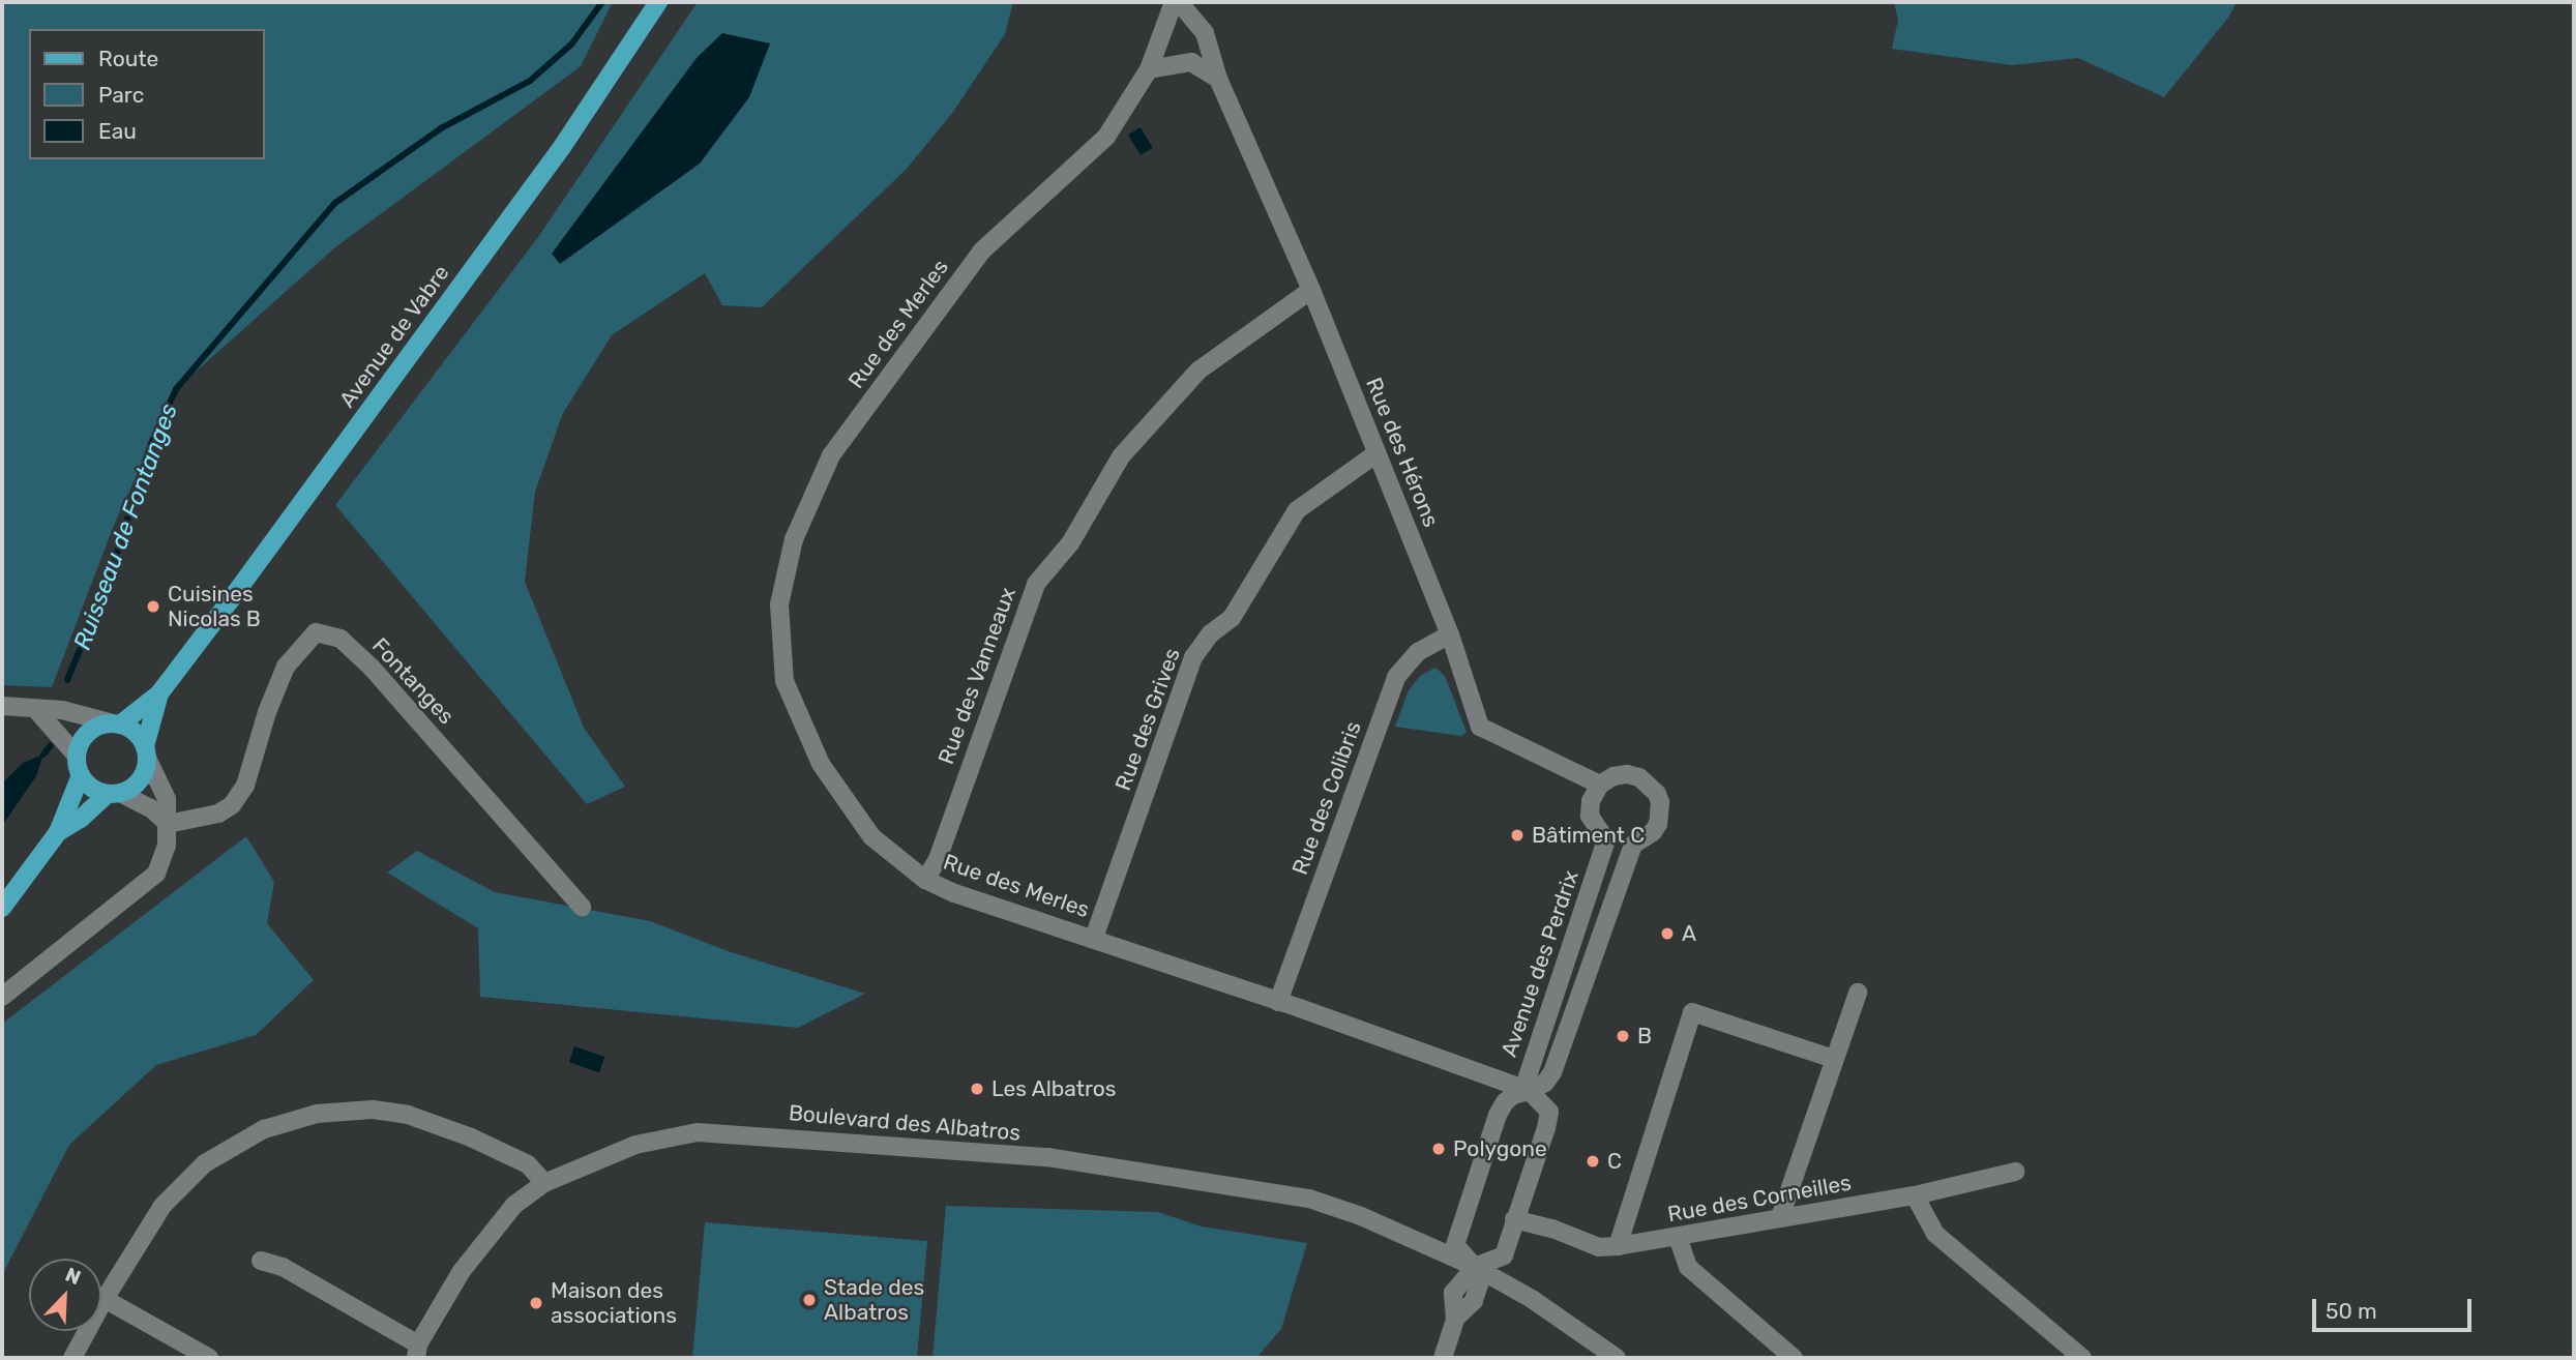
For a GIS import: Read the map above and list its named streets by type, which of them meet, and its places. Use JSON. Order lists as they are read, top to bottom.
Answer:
{
  "streets": {
    "main road": ["Avenue de Vabre"],
    "street": [
      "Rue des Merles",
      "Rue des Hérons",
      "Rue des Vanneaux",
      "Fontanges",
      "Rue des Grives",
      "Rue des Colibris",
      "Avenue des Perdrix",
      "Boulevard des Albatros",
      "Rue des Corneilles"
    ]
  },
  "crossings": [
    ["Rue des Merles", "Rue des Vanneaux"],
    ["Rue des Merles", "Rue des Grives"],
    ["Rue des Merles", "Rue des Colibris"],
    ["Rue des Merles", "Avenue des Perdrix"],
    ["Rue des Hérons", "Rue des Vanneaux"],
    ["Rue des Hérons", "Rue des Grives"],
    ["Rue des Hérons", "Rue des Colibris"],
    ["Rue des Hérons", "Avenue des Perdrix"],
    ["Avenue des Perdrix", "Boulevard des Albatros"],
    ["Avenue des Perdrix", "Rue des Corneilles"]
  ],
  "water": ["Ruisseau de Fontanges"],
  "places": [
    "Cuisines Nicolas B",
    "Bâtiment C",
    "A",
    "B",
    "Les Albatros",
    "Polygone",
    "C",
    "Stade des Albatros",
    "Maison des associations"
  ],
  "legend": ["Route", "Parc", "Eau"],
  "scale_bar": "50 m",
  "north": "top right"
}
